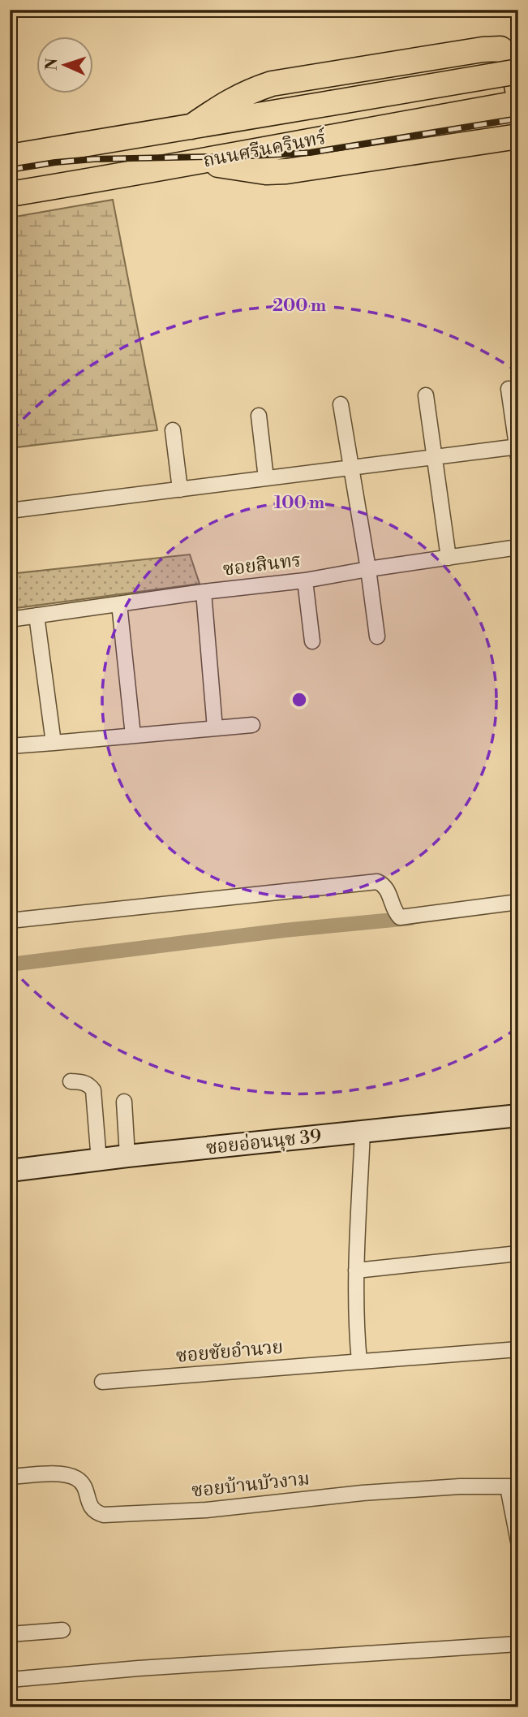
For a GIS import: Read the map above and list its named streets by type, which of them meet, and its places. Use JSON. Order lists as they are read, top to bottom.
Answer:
{
  "streets": {
    "main road": ["ถนนศรีนครินทร์"],
    "street": [
      "ซอยสินทร",
      "ซอยอ่อนนุช 39",
      "ซอยชัยอำนวย",
      "ซอยบ้านบัวงาม"
    ]
  },
  "north": "left",
  "rings": ["200 m", "100 m"]
}
